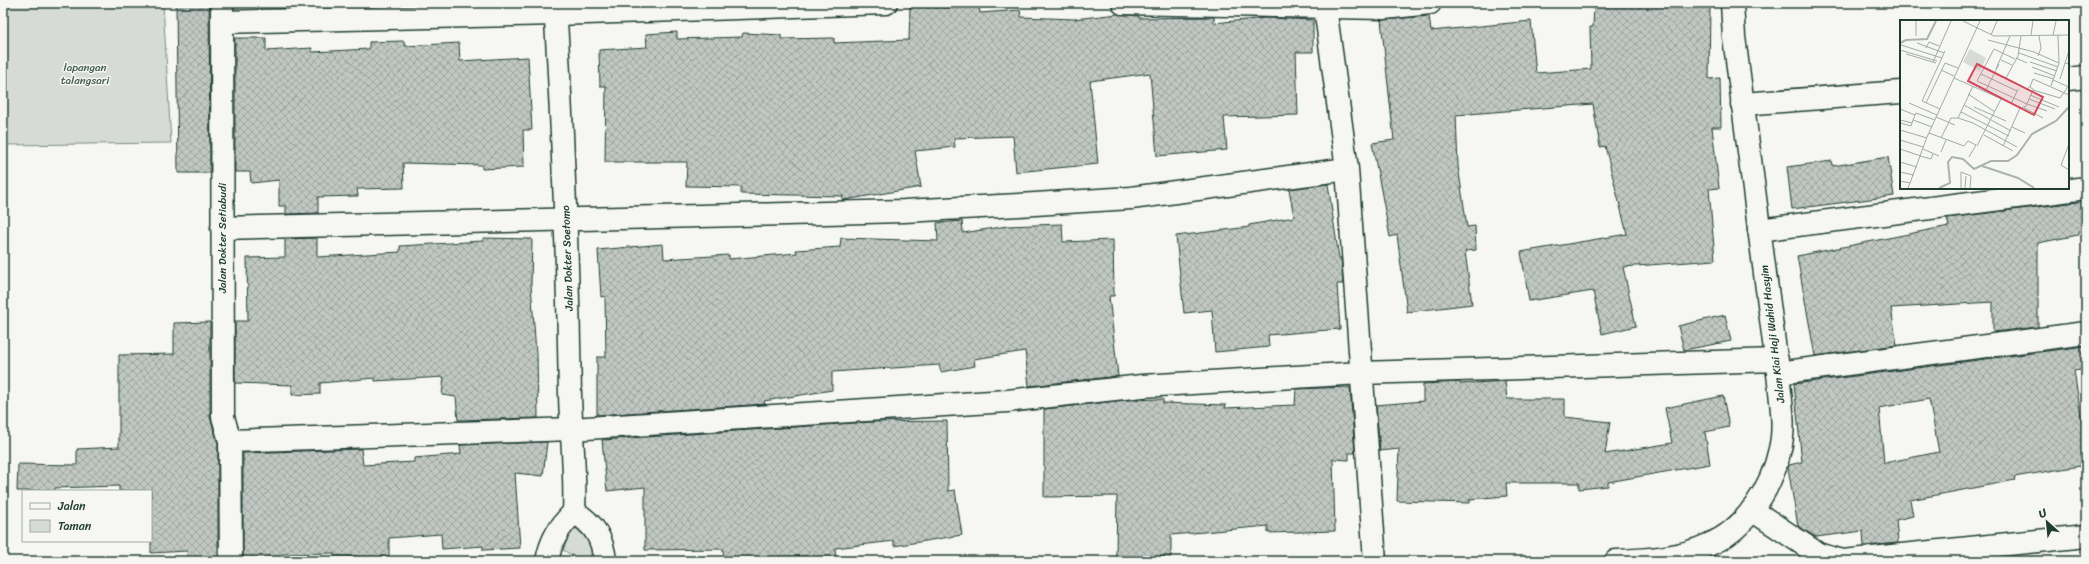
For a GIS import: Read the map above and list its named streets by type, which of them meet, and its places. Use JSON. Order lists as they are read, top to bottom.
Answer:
{
  "streets": {
    "street": ["Jalan Dokter Setiabudi", "Jalan Dokter Soetomo", "Jalan Kiai Haji Wahid Hasyim"]
  },
  "parks": ["lapangan talangsari"],
  "legend": ["Jalan", "Taman"],
  "north": "top left"
}
